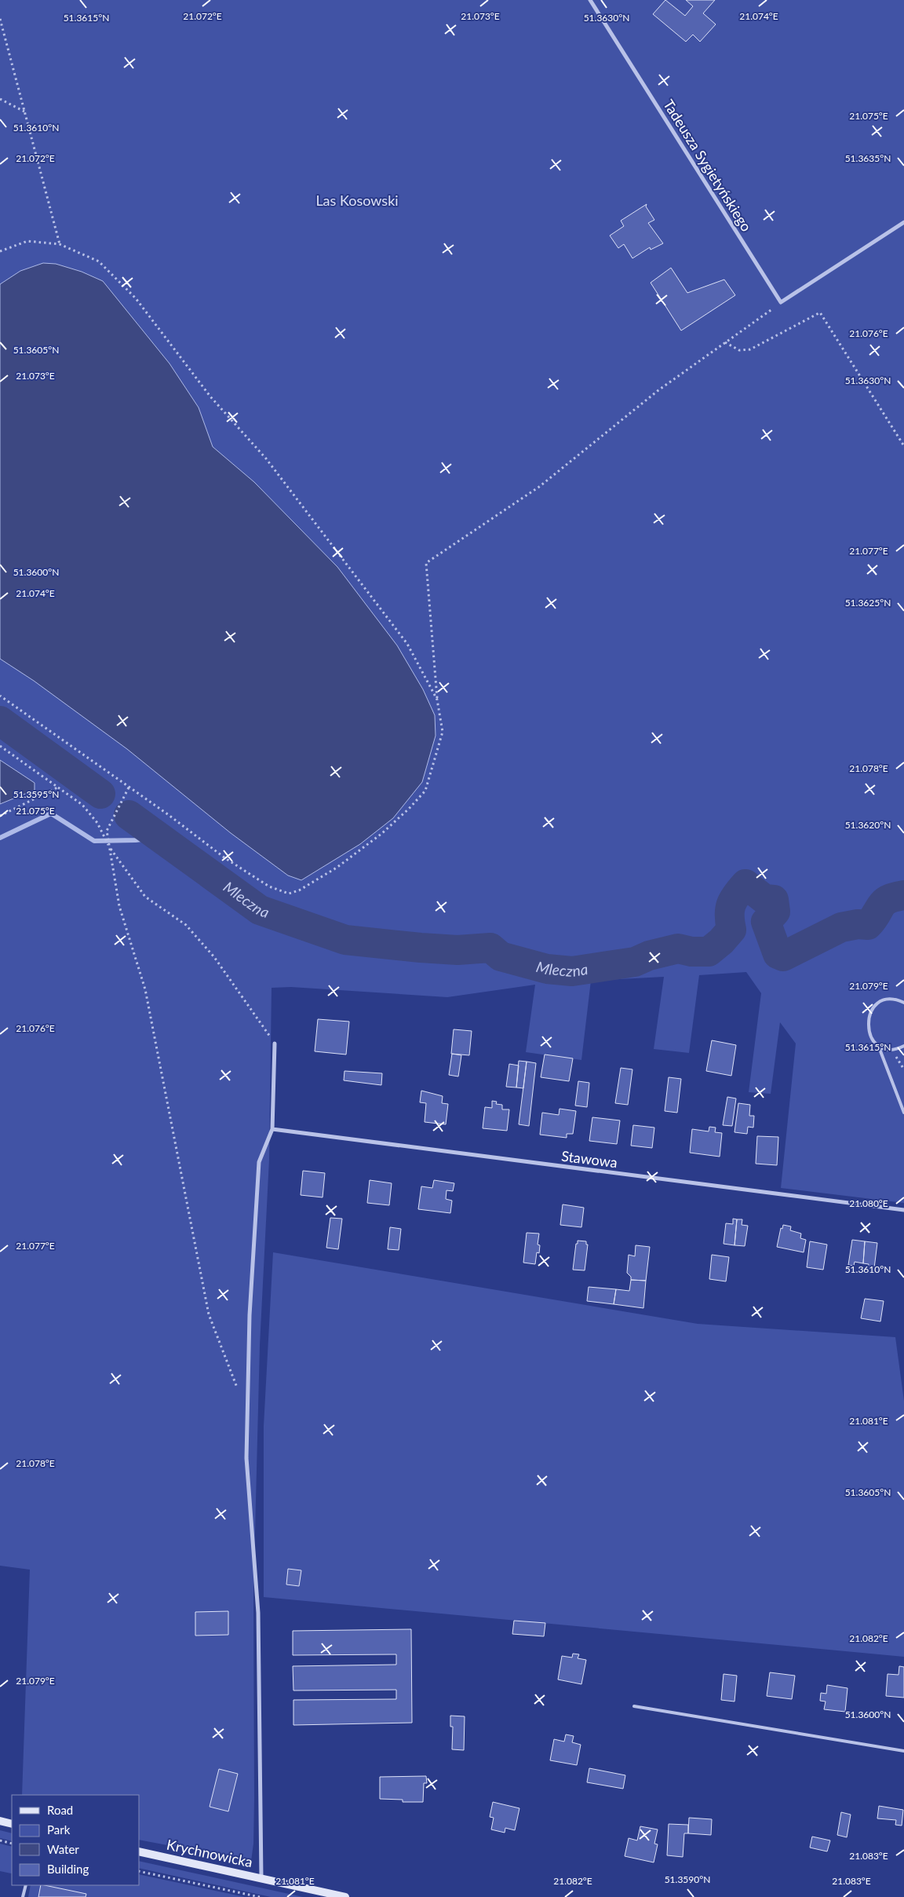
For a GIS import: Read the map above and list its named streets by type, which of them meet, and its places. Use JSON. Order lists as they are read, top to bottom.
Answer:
{
  "streets": {
    "street": ["Tadeusza Sygietyńskiego", "Stawowa", "Krychnowicka"]
  },
  "water": ["Mleczna"],
  "parks": ["Las Kosowski"],
  "legend": [
    "Road",
    "Park",
    "Water",
    "Building"
  ],
  "coordinates": [
    "21.072°E",
    "21.073°E",
    "21.074°E",
    "51.3615°N",
    "51.3630°N",
    "21.075°E",
    "51.3610°N",
    "51.3635°N",
    "21.076°E",
    "51.3605°N",
    "21.077°E",
    "51.3600°N",
    "51.3625°N",
    "21.078°E",
    "51.3595°N",
    "51.3620°N",
    "21.079°E",
    "21.080°E",
    "21.081°E",
    "21.082°E",
    "21.083°E",
    "51.3590°N"
  ]
}
